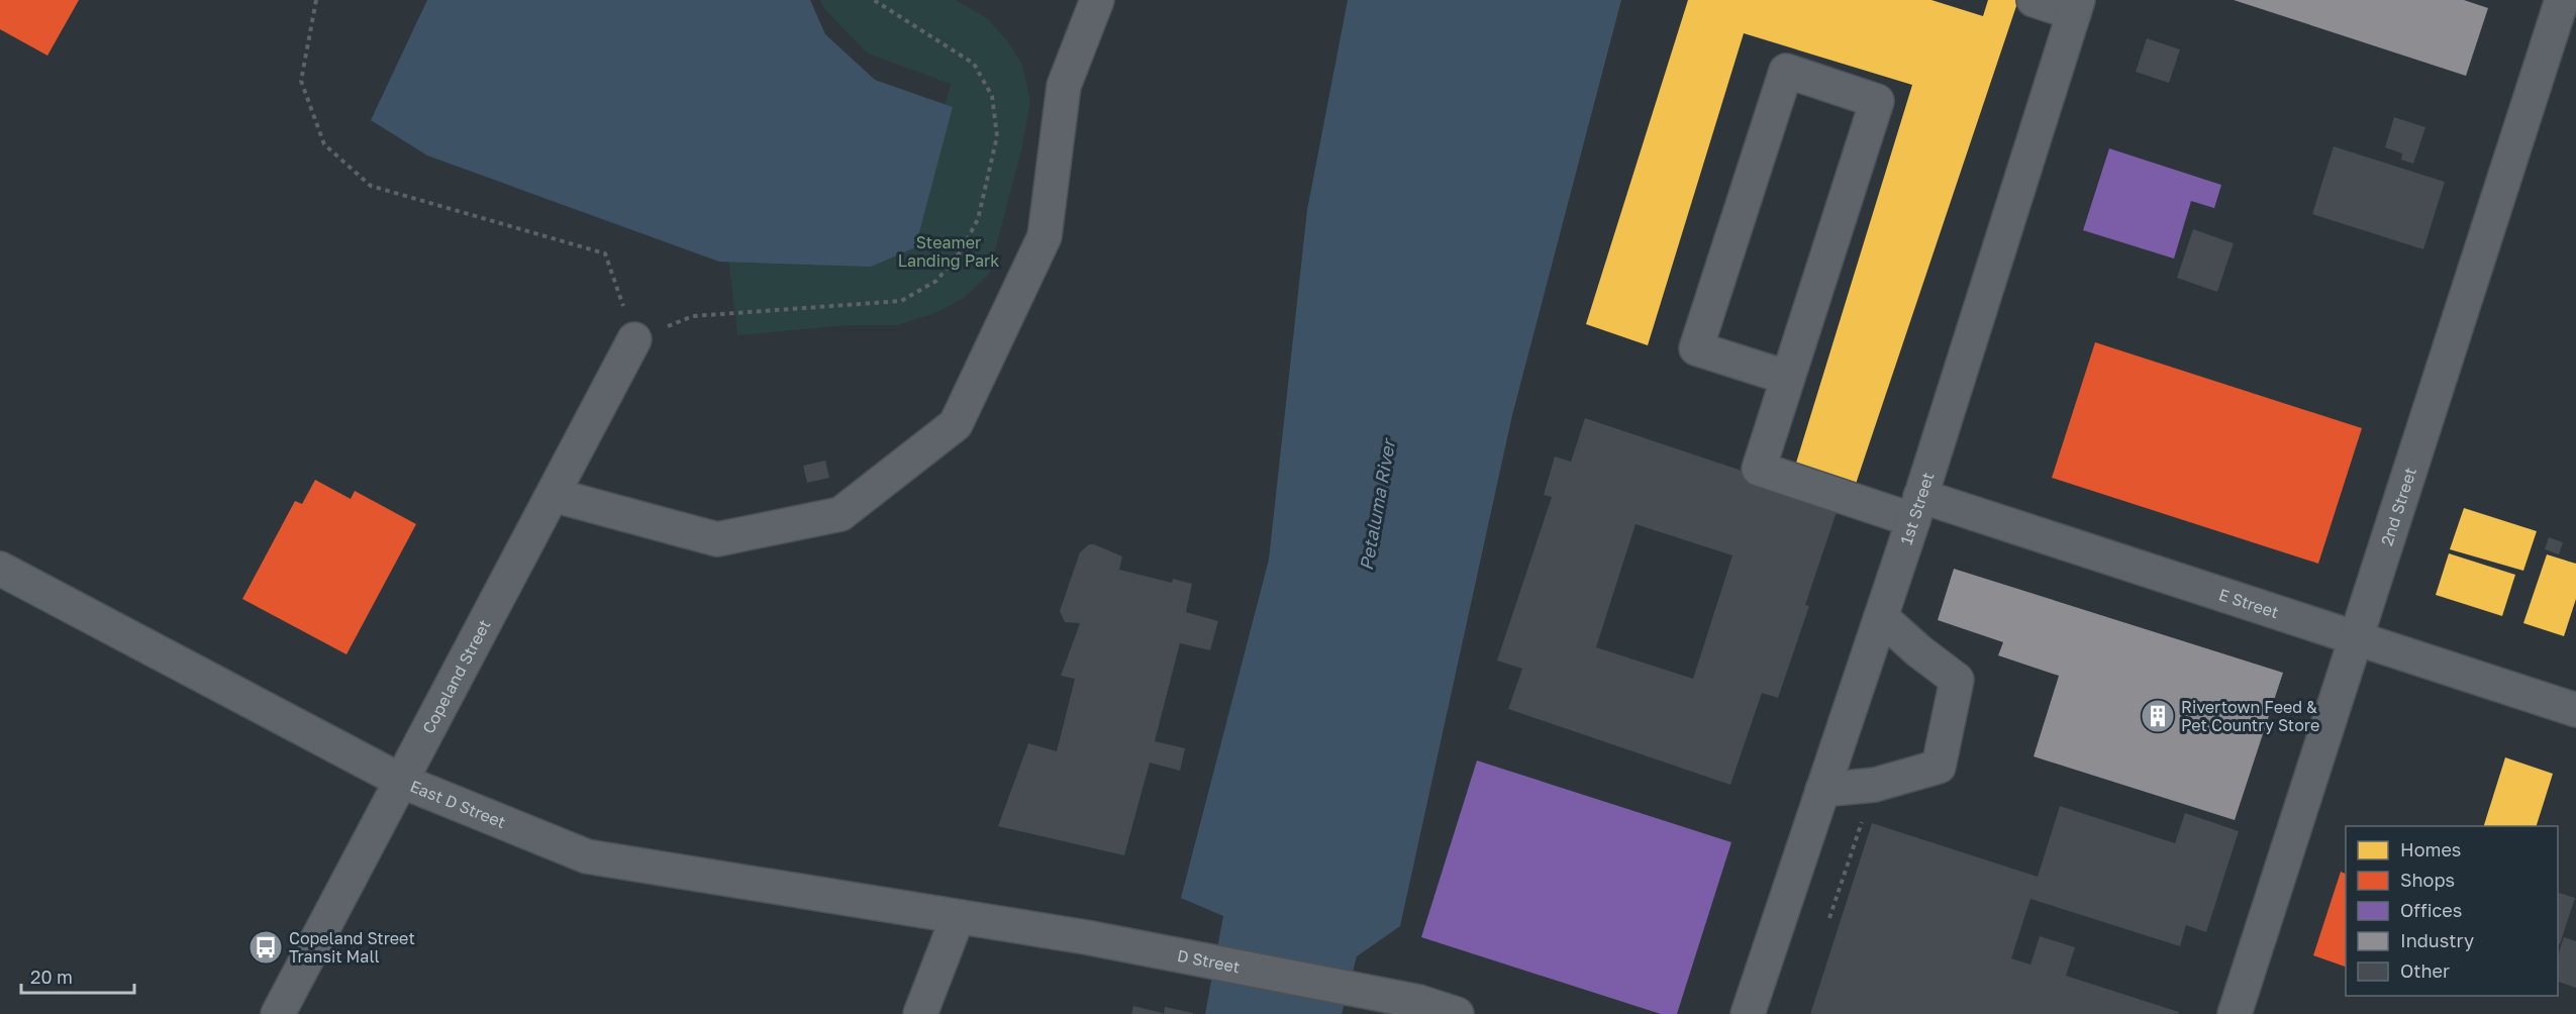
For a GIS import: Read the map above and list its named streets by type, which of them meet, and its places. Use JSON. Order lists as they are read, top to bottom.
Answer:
{
  "streets": {
    "street": [
      "2nd Street",
      "1st Street",
      "E Street",
      "Copeland Street",
      "East D Street",
      "D Street"
    ]
  },
  "crossings": [
    ["2nd Street", "E Street"],
    ["1st Street", "E Street"],
    ["Copeland Street", "East D Street"],
    ["East D Street", "D Street"]
  ],
  "water": ["Petaluma River"],
  "parks": ["Steamer Landing Park"],
  "places": {
    "building": ["Rivertown Feed & Pet Country Store"],
    "bus stop": ["Copeland Street Transit Mall"]
  },
  "legend": [
    "Homes",
    "Shops",
    "Offices",
    "Industry",
    "Other"
  ],
  "scale_bar": "20 m"
}
